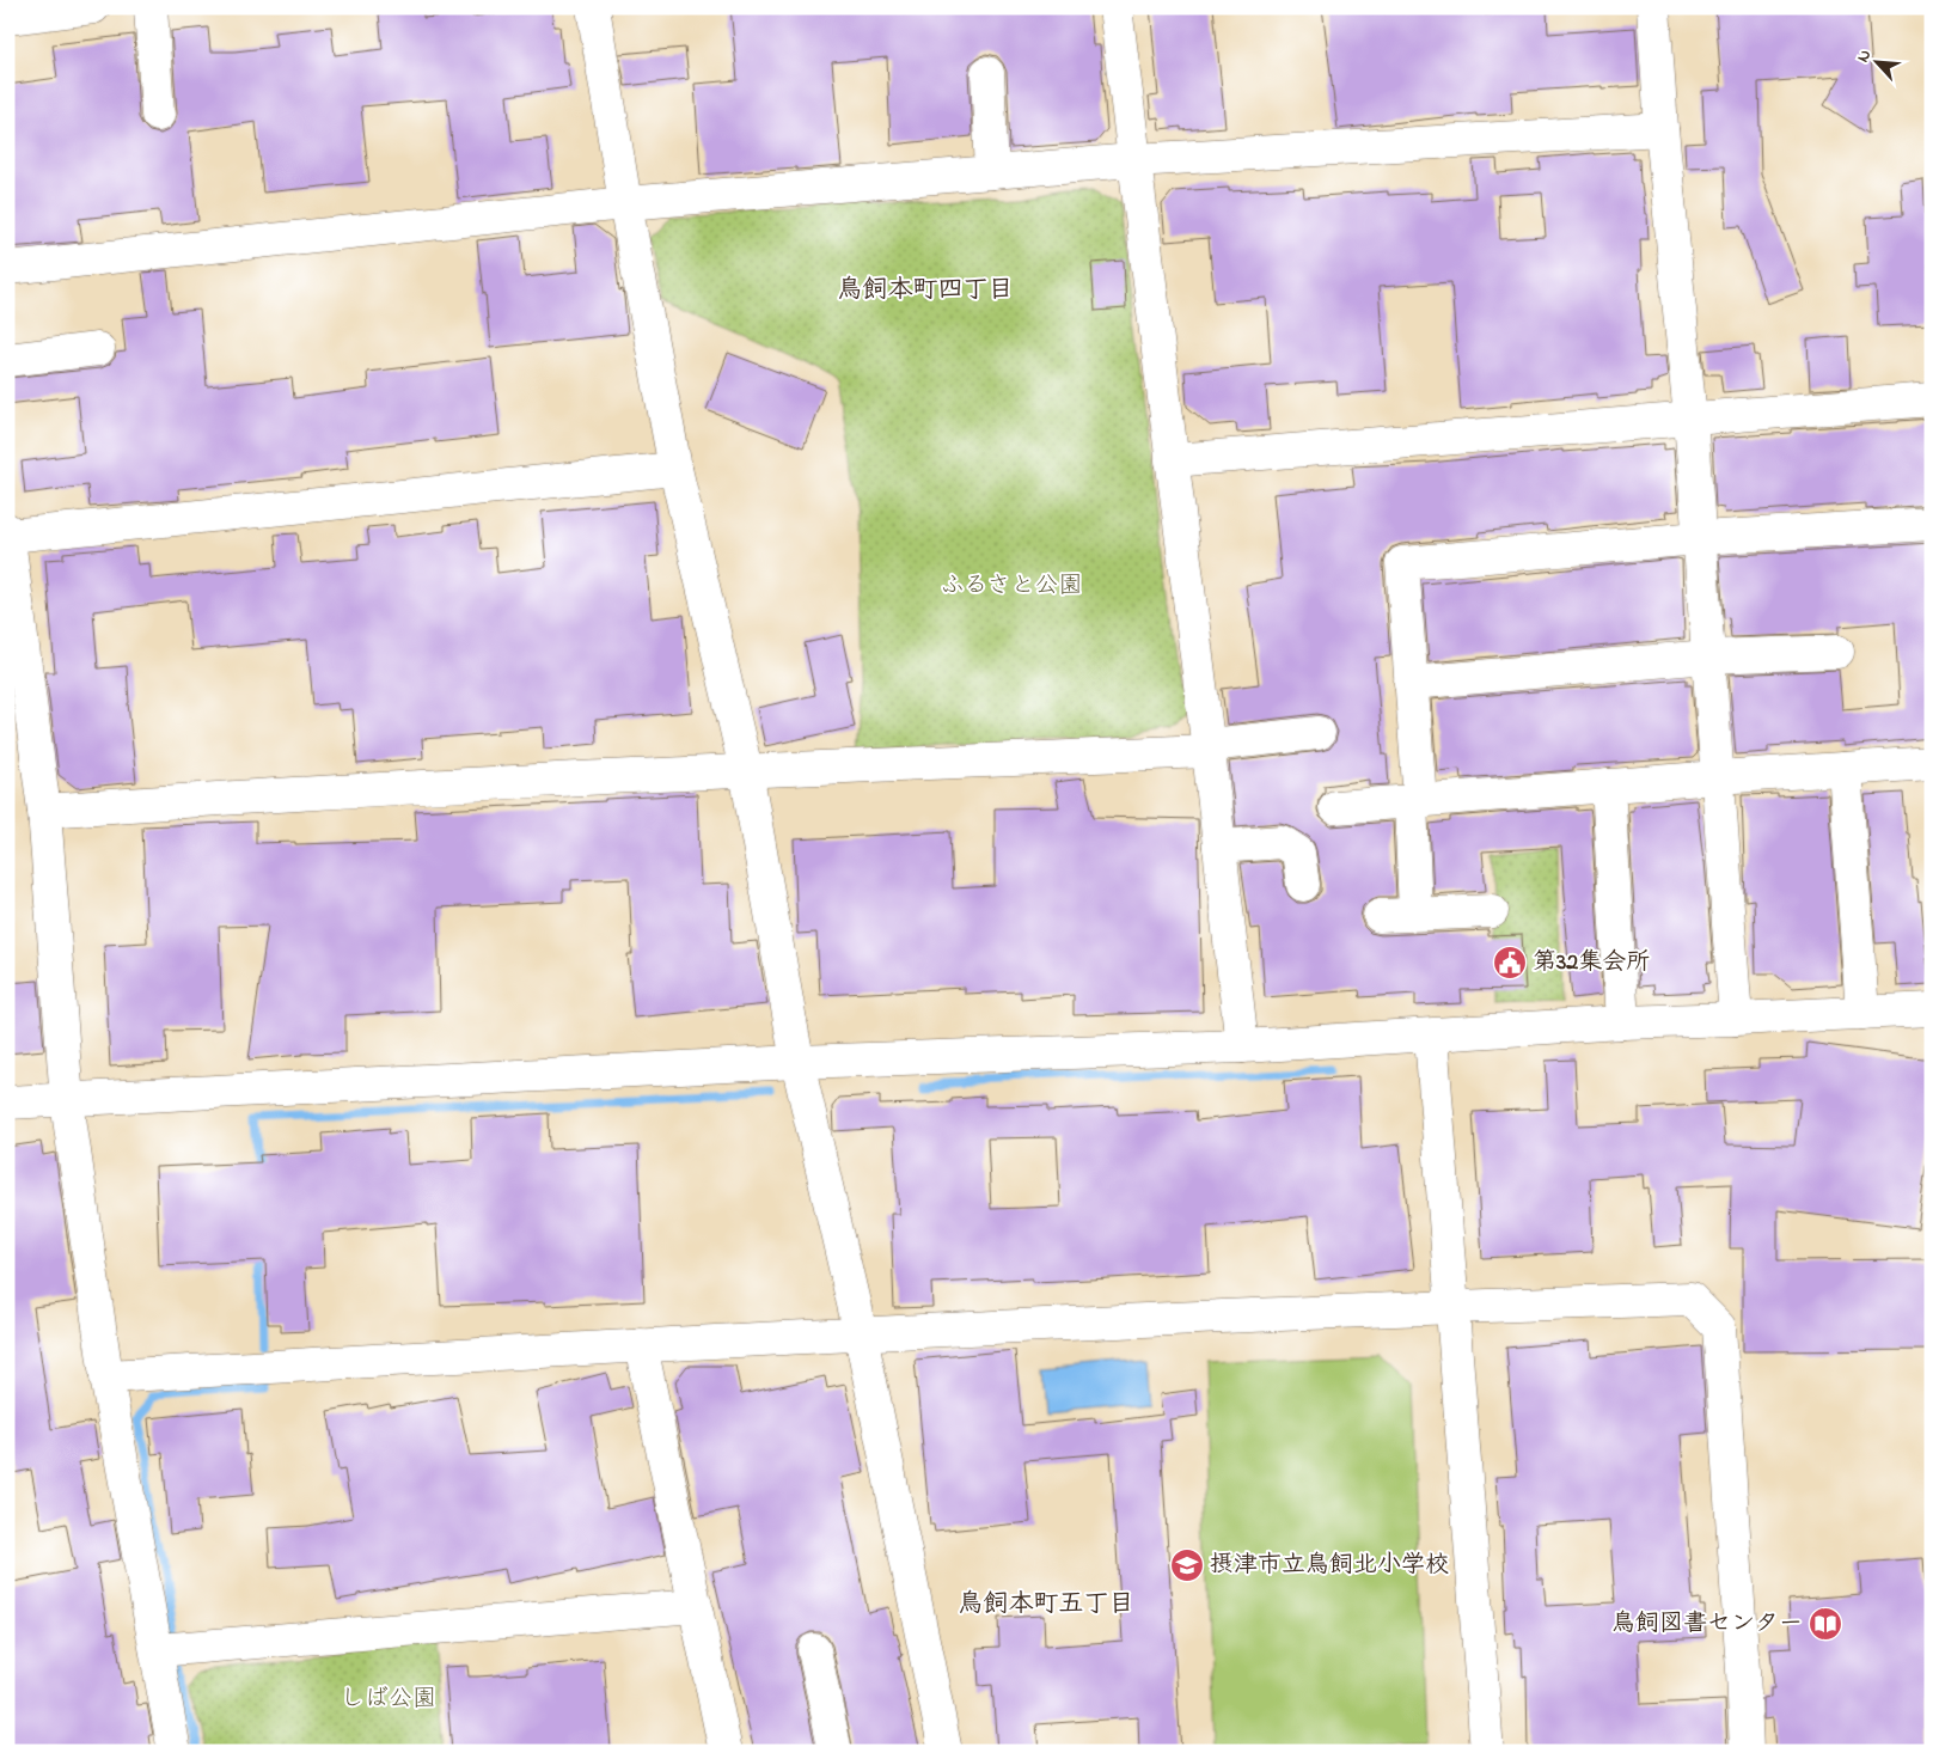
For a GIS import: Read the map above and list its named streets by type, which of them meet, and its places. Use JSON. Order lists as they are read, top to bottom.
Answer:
{
  "districts": ["鳥飼本町四丁目", "鳥飼本町五丁目"],
  "parks": ["ふるさと公園", "しば公園"],
  "places": {
    "public building": ["第32集会所"],
    "school or university": ["摂津市立鳥飼北小学校"],
    "library": ["鳥飼図書センター"]
  },
  "north": "top left"
}
